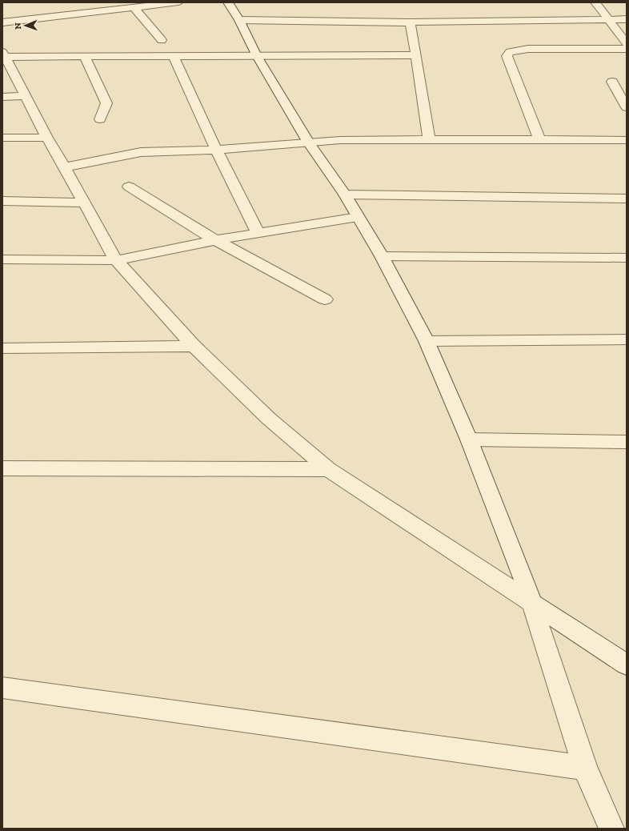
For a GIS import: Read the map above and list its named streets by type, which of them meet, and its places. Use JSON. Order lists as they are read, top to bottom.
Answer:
{
  "north": "left"
}
